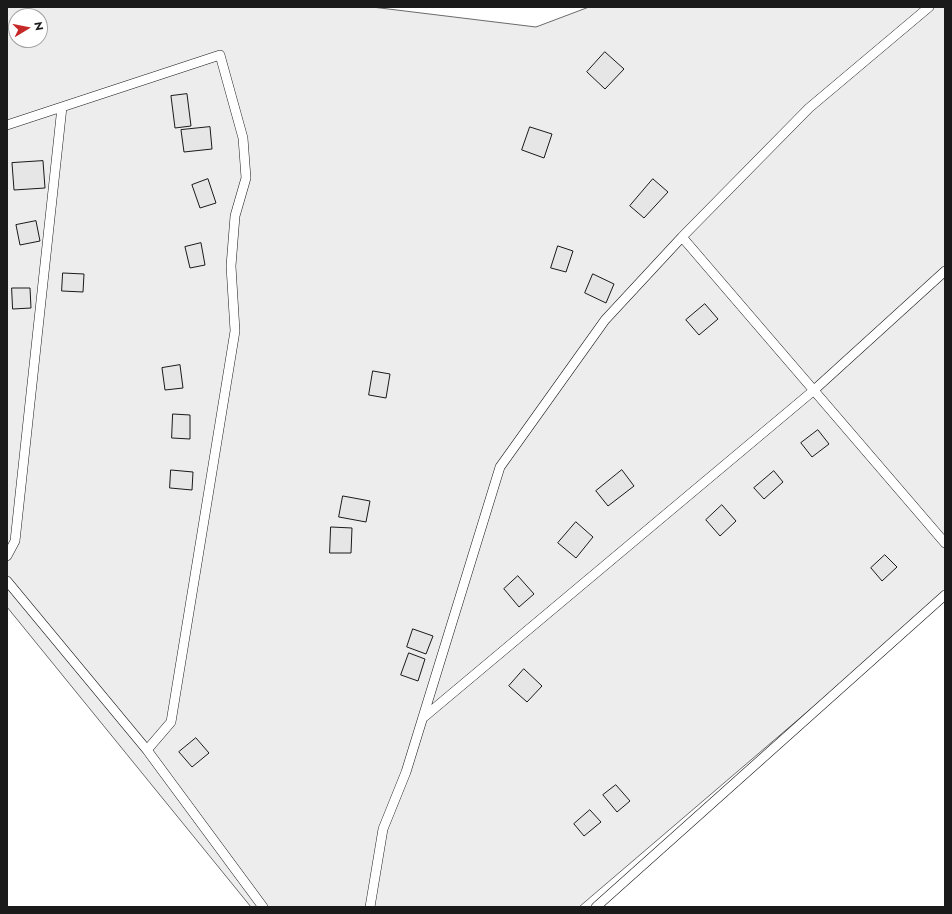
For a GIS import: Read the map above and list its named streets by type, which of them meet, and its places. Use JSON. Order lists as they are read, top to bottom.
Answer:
{
  "north": "right"
}
